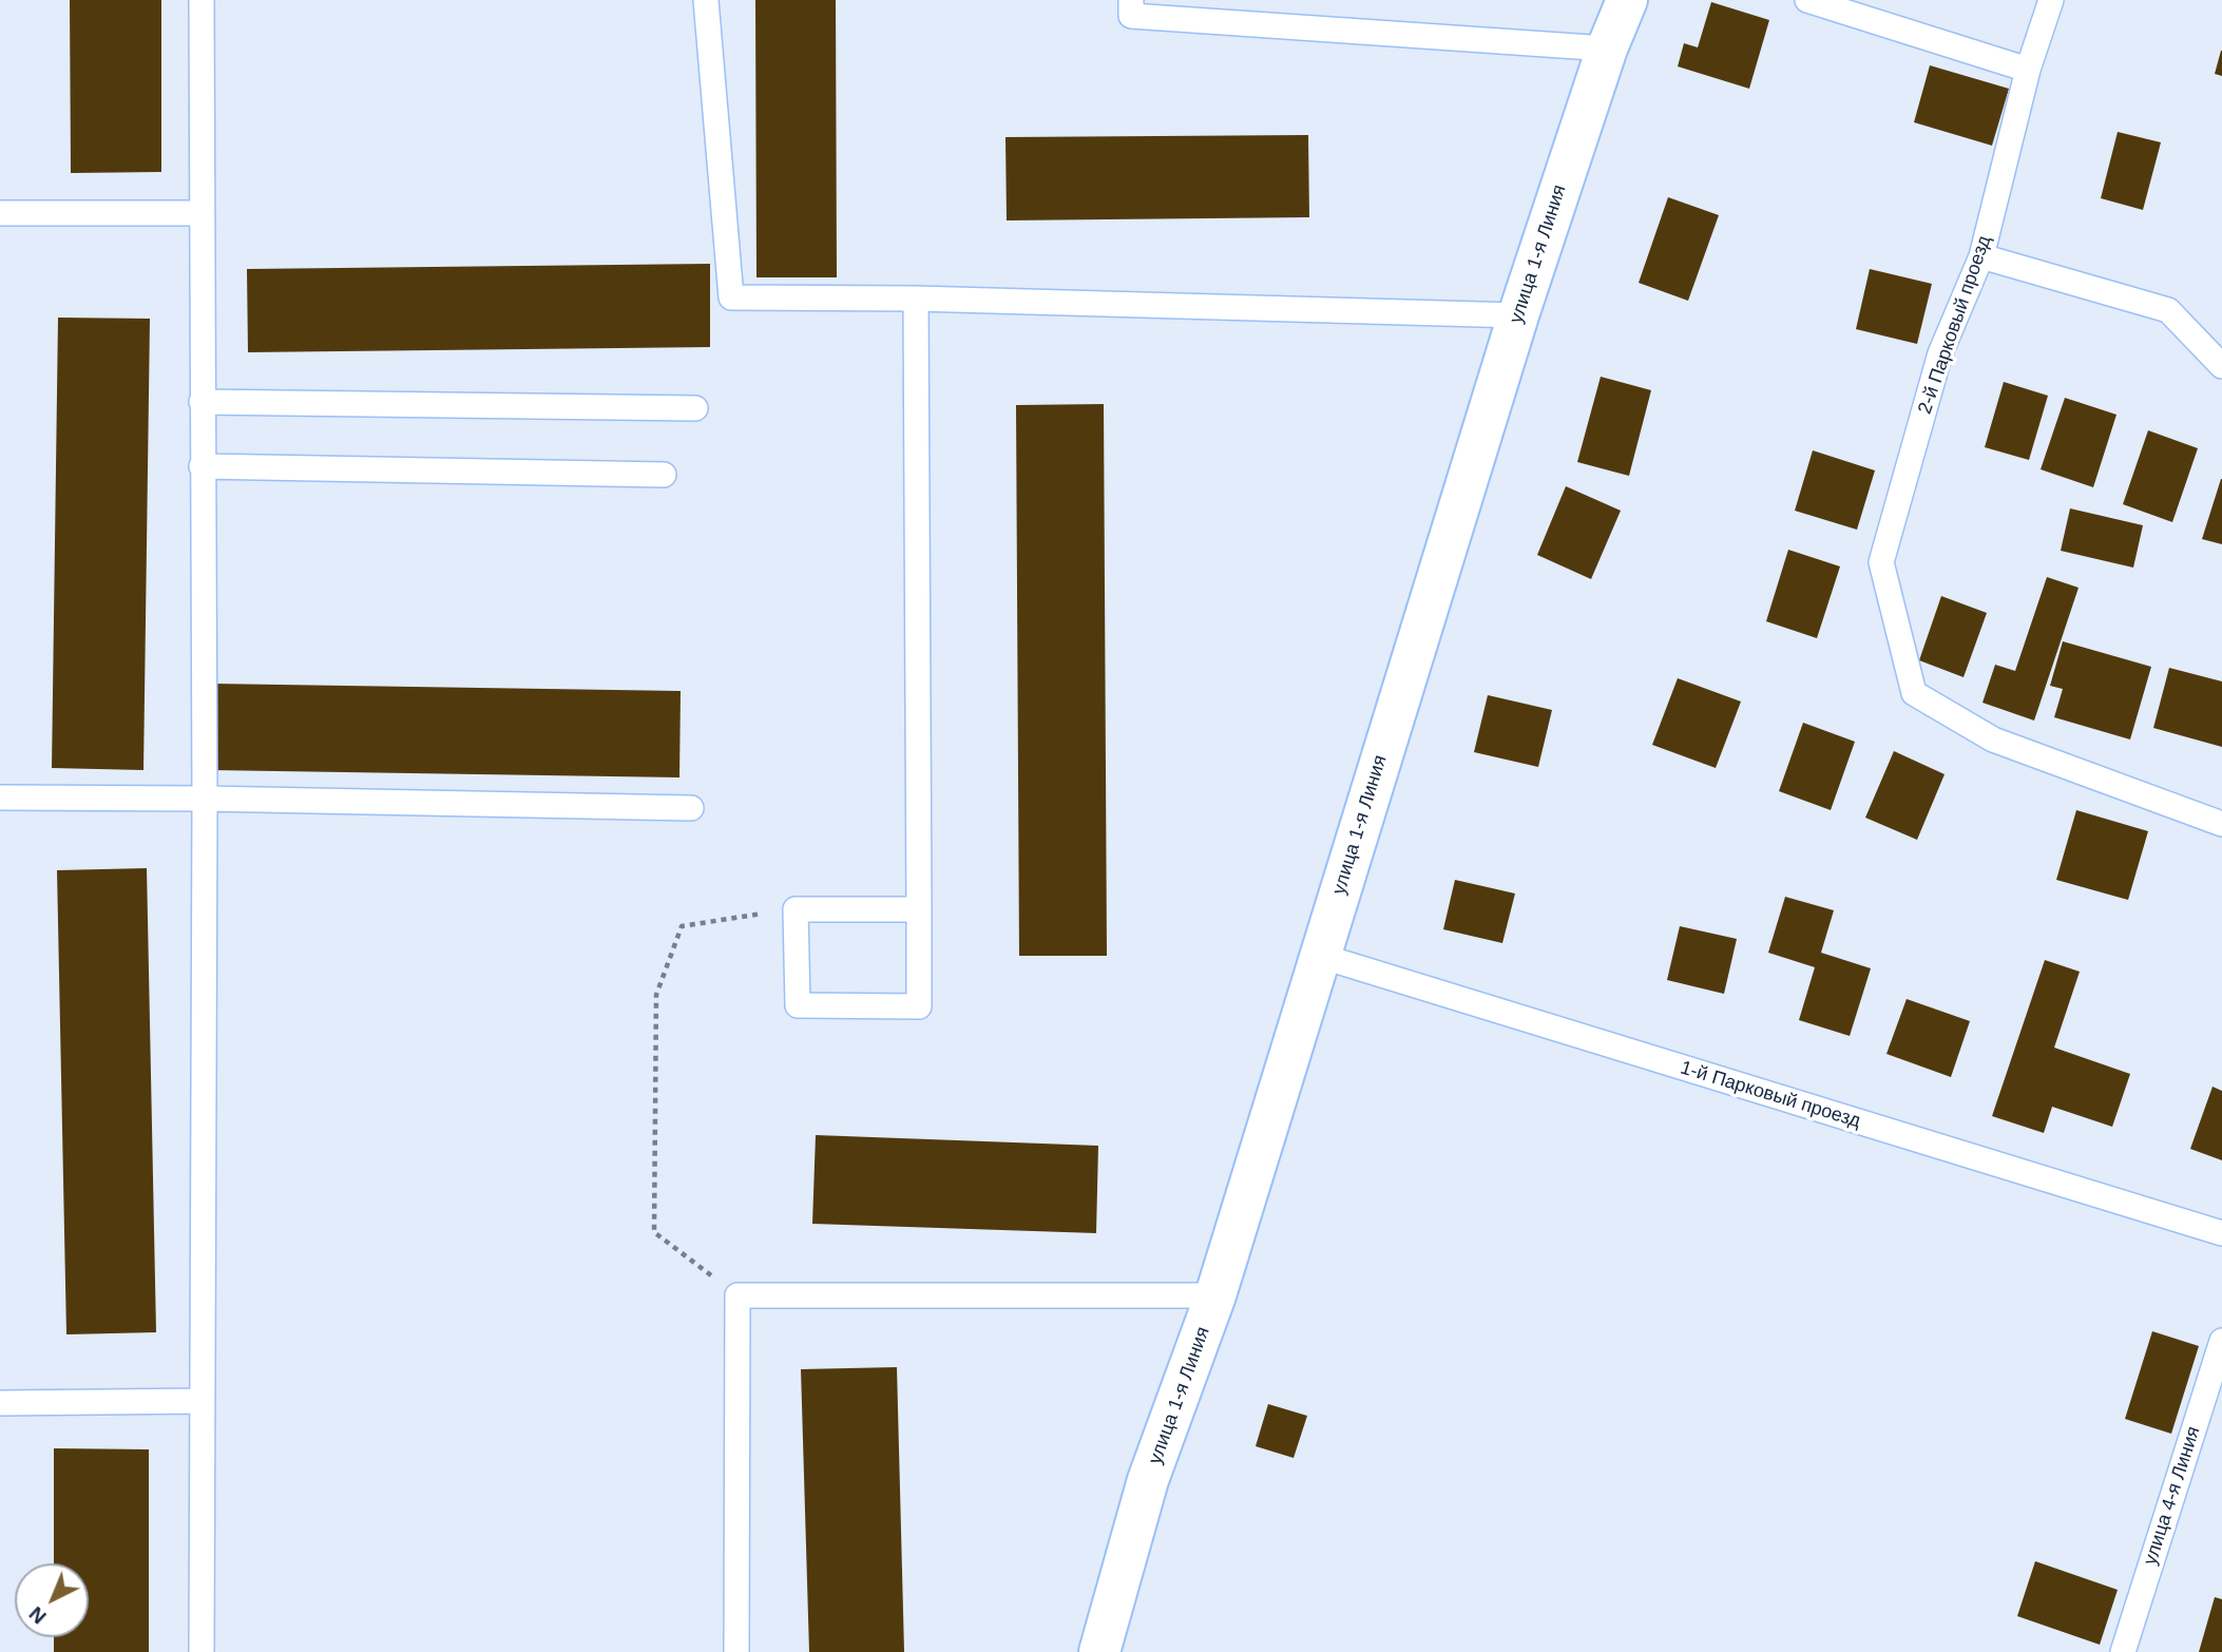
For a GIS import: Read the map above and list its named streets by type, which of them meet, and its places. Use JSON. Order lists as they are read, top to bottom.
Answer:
{
  "streets": {
    "main road": ["улица 1-я Линия"],
    "lane": ["2-й Парковый проезд", "1-й Парковый проезд", "улица 4-я Линия"]
  },
  "crossings": [
    ["улица 1-я Линия", "1-й Парковый проезд"]
  ],
  "north": "bottom left"
}
